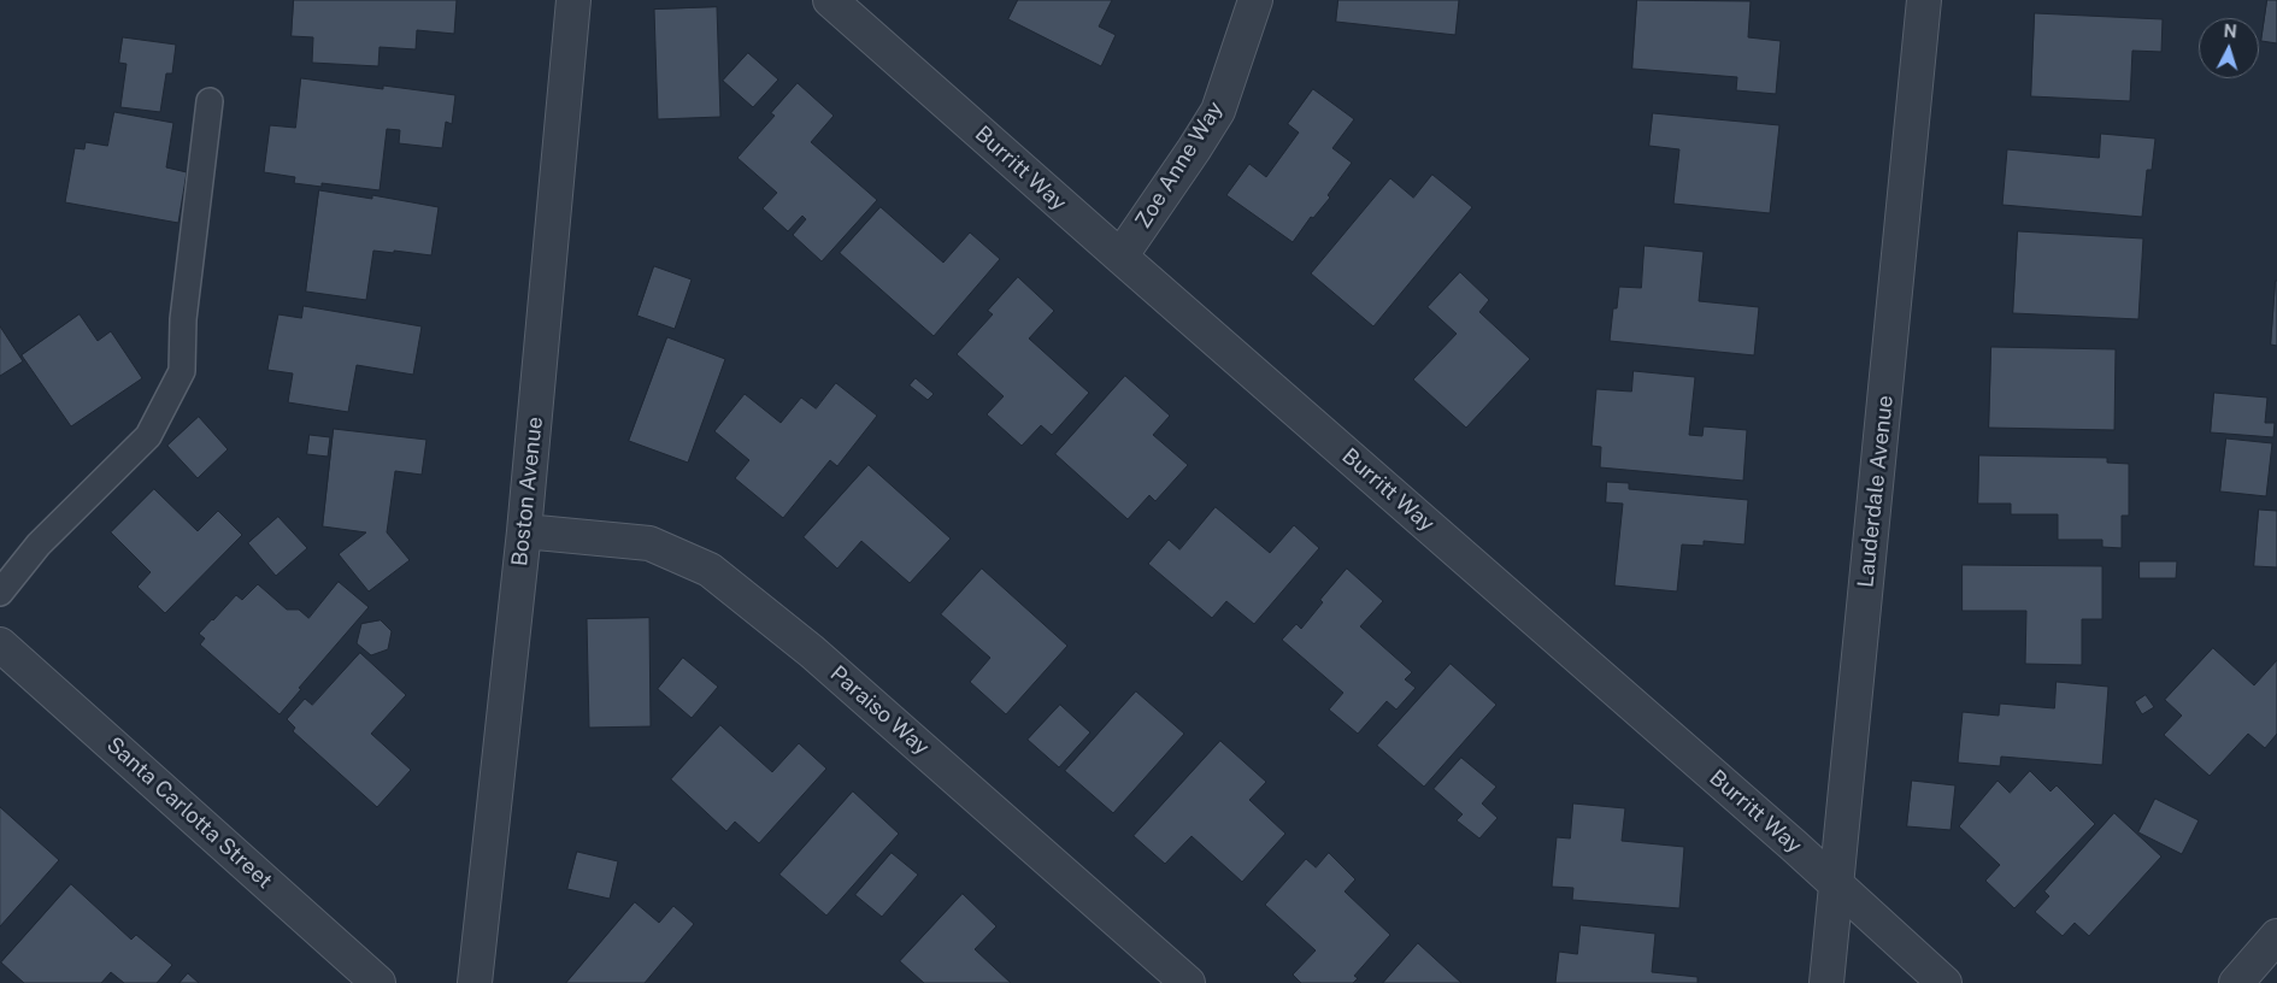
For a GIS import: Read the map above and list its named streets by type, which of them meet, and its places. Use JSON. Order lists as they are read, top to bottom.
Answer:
{
  "streets": {
    "street": [
      "Zoe Anne Way",
      "Burritt Way",
      "Boston Avenue",
      "Lauderdale Avenue",
      "Paraiso Way",
      "Santa Carlotta Street"
    ]
  },
  "crossings": [
    ["Zoe Anne Way", "Burritt Way"],
    ["Burritt Way", "Lauderdale Avenue"],
    ["Boston Avenue", "Paraiso Way"]
  ],
  "north": "top"
}
